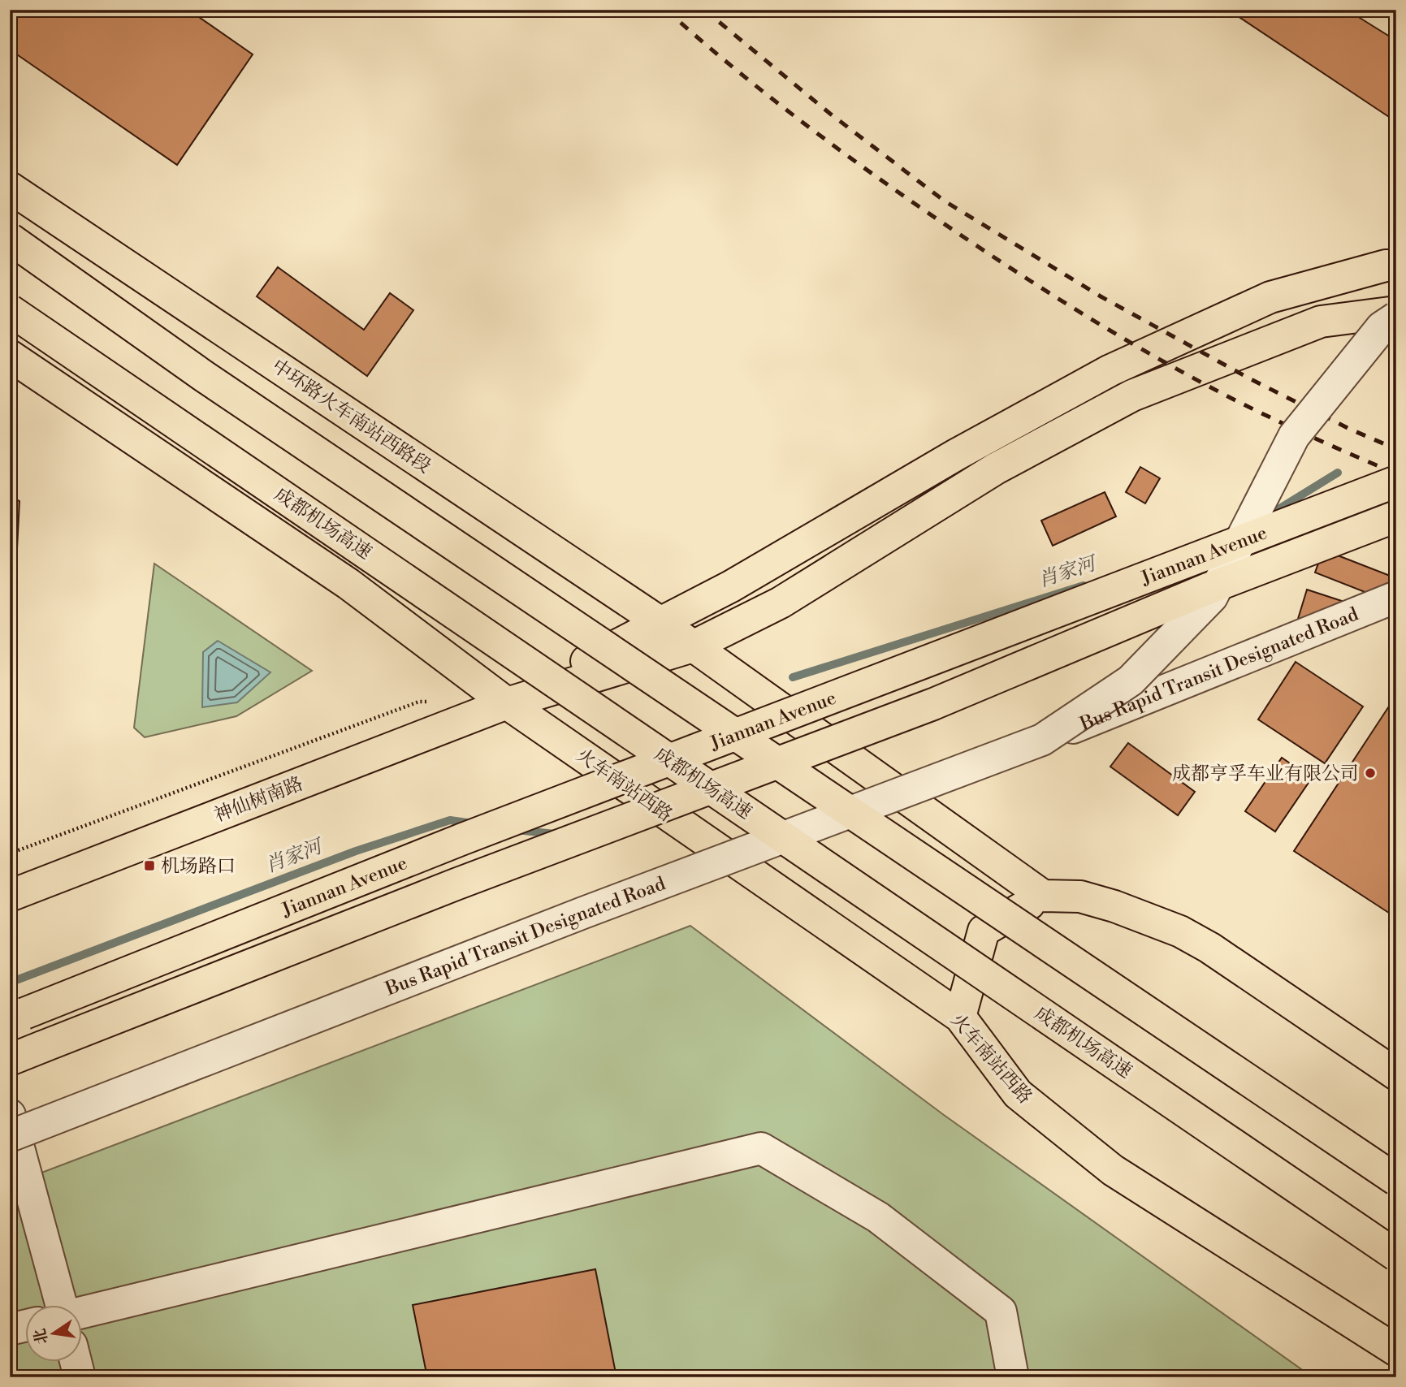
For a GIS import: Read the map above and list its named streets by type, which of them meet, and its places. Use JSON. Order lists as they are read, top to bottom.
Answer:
{
  "streets": {
    "main road": [
      "中环路火车南站西路段",
      "成都机场高速",
      "Jiannan Avenue",
      "火车南站西路",
      "神仙树南路"
    ],
    "lane": ["Bus Rapid Transit Designated Road"]
  },
  "crossings": [
    ["火车南站西路", "神仙树南路"]
  ],
  "water": ["肖家河"],
  "places": {
    "other": ["成都亨孚车业有限公司"],
    "transit": ["机场路口"]
  },
  "north": "left"
}
